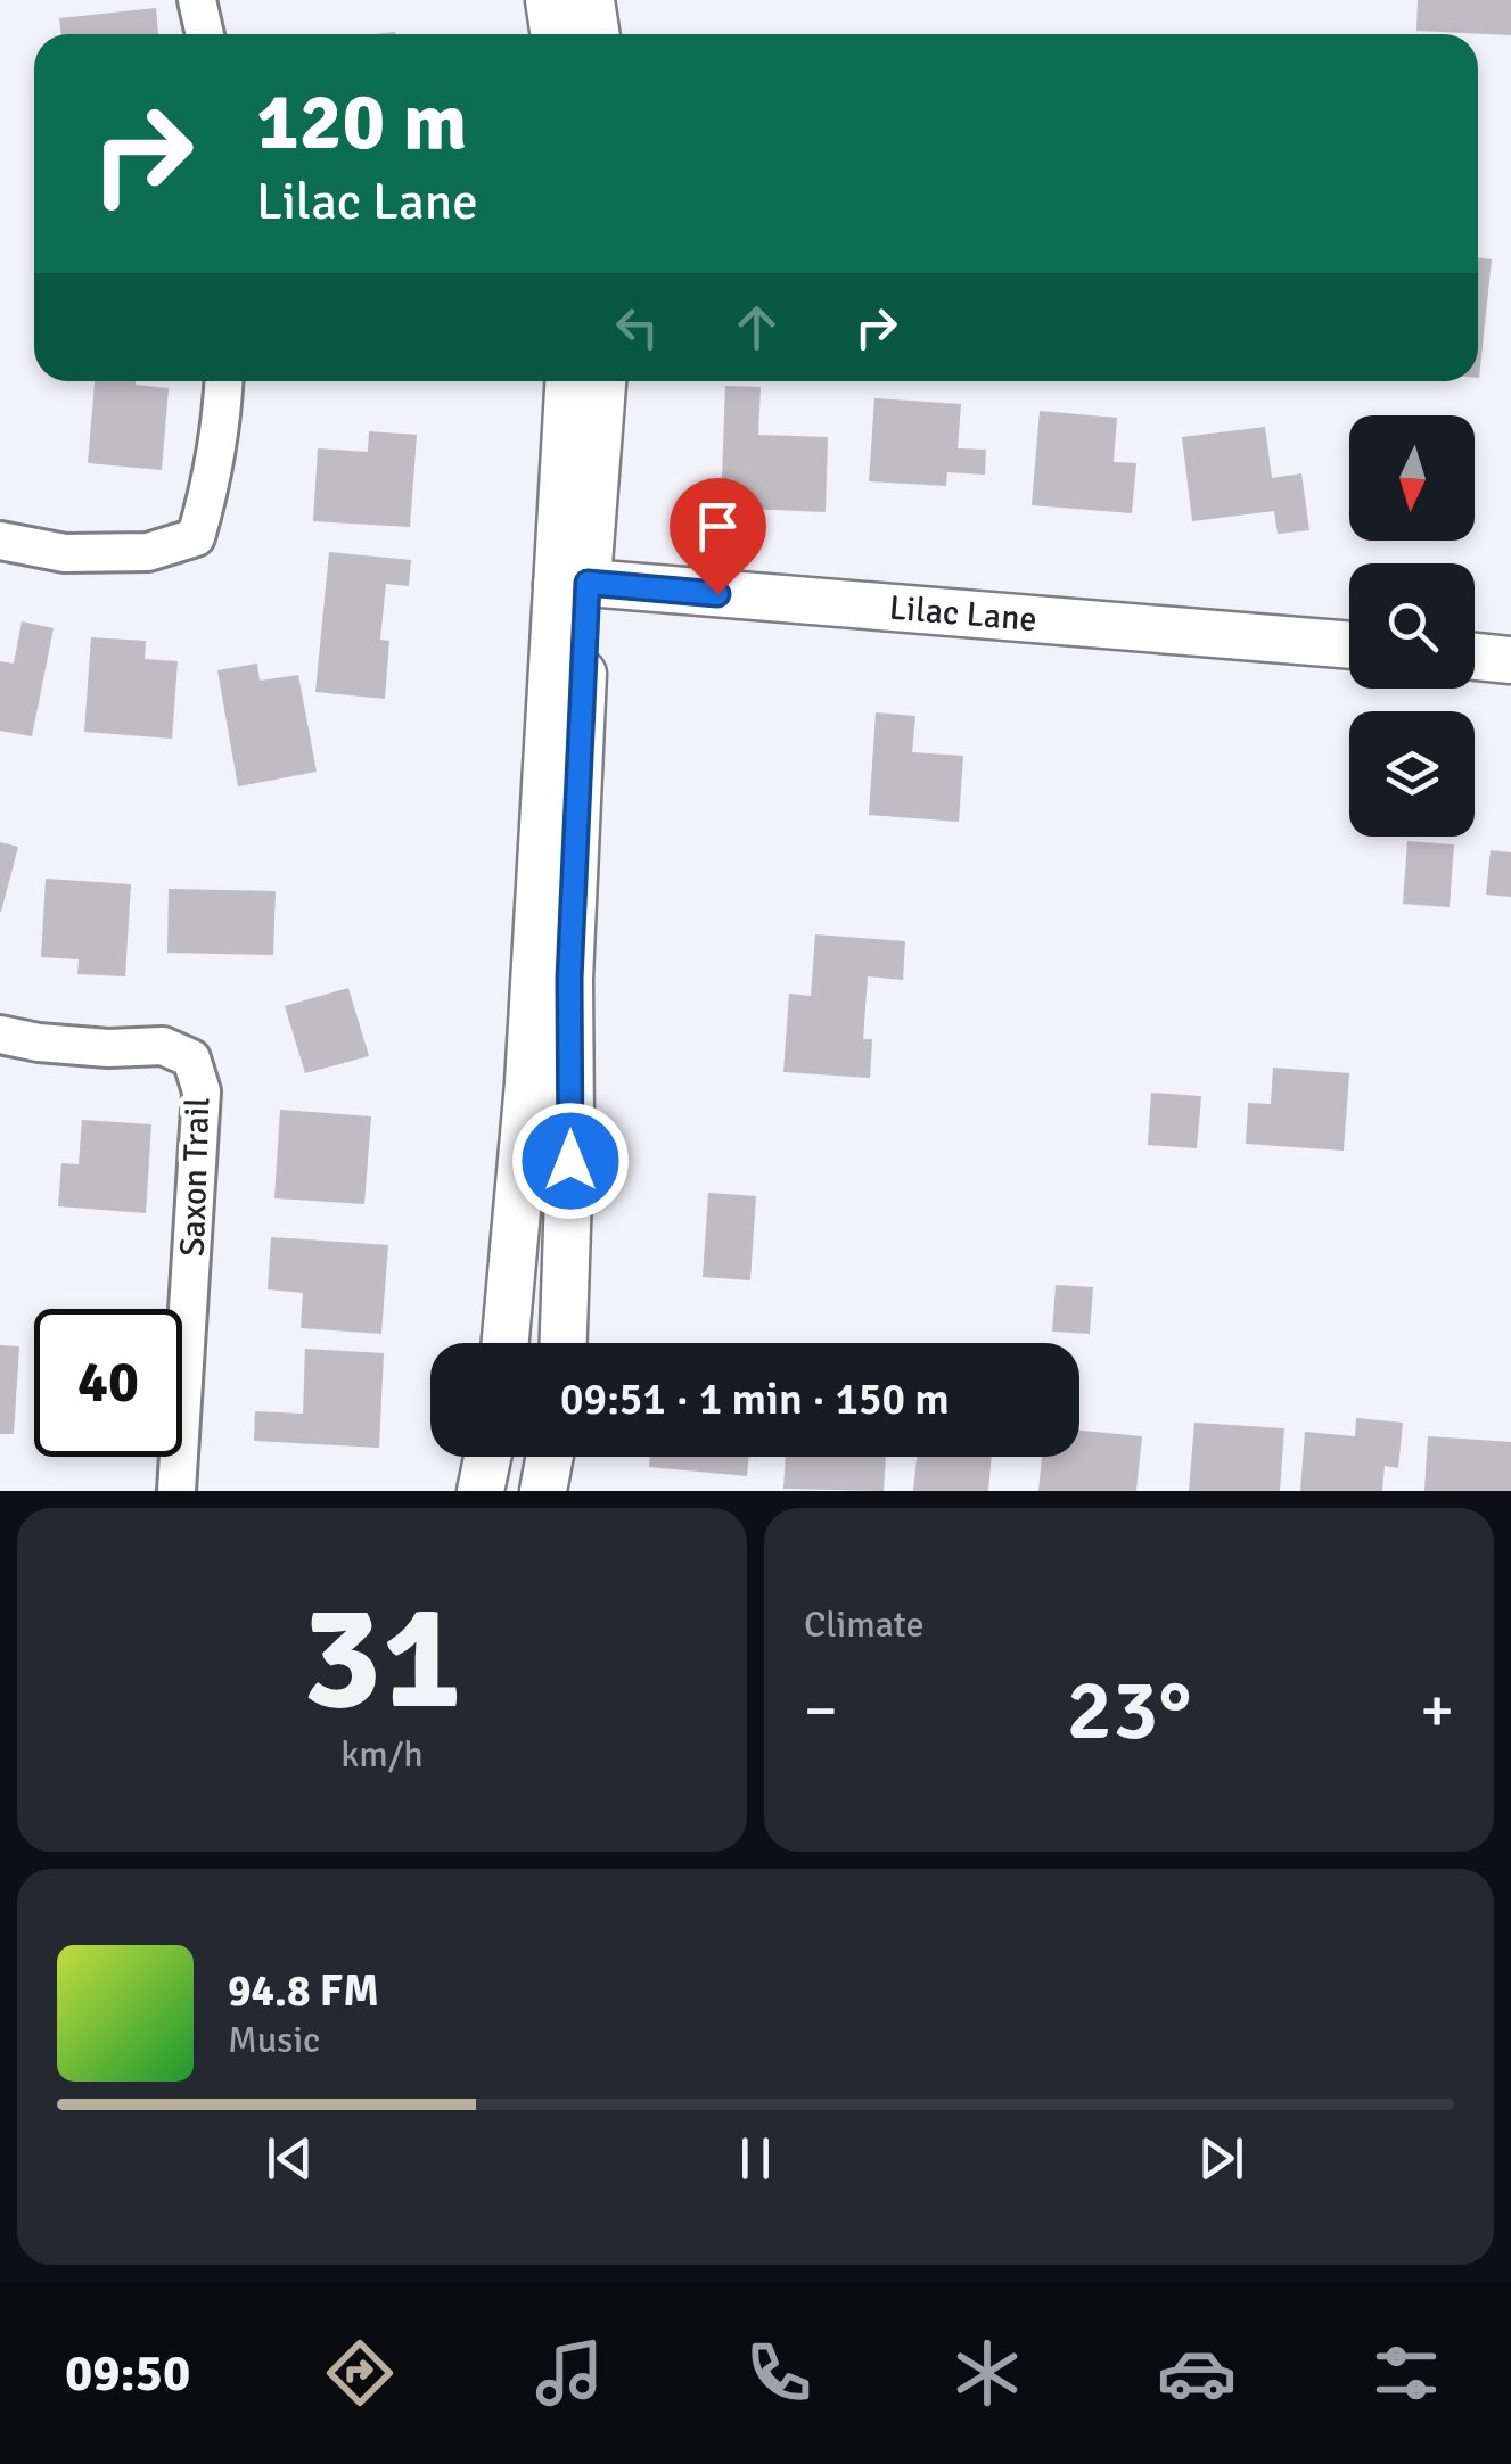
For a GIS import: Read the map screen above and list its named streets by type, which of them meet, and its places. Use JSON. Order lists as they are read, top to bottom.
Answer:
{
  "streets": {
    "street": ["Lilac Lane", "Saxon Trail"]
  },
  "north": "bottom",
  "page": {
    "turn": ["120 m", "Lilac Lane"],
    "limit": "40",
    "trip": "09:51 · 1 min · 150 m",
    "tile": [
      ["31", "km/h"],
      "Climate"
    ],
    "heat": ["−", "23°", "+"],
    "song": ["94.8 FM", "Music"],
    "tabs": "09:50"
  }
}
